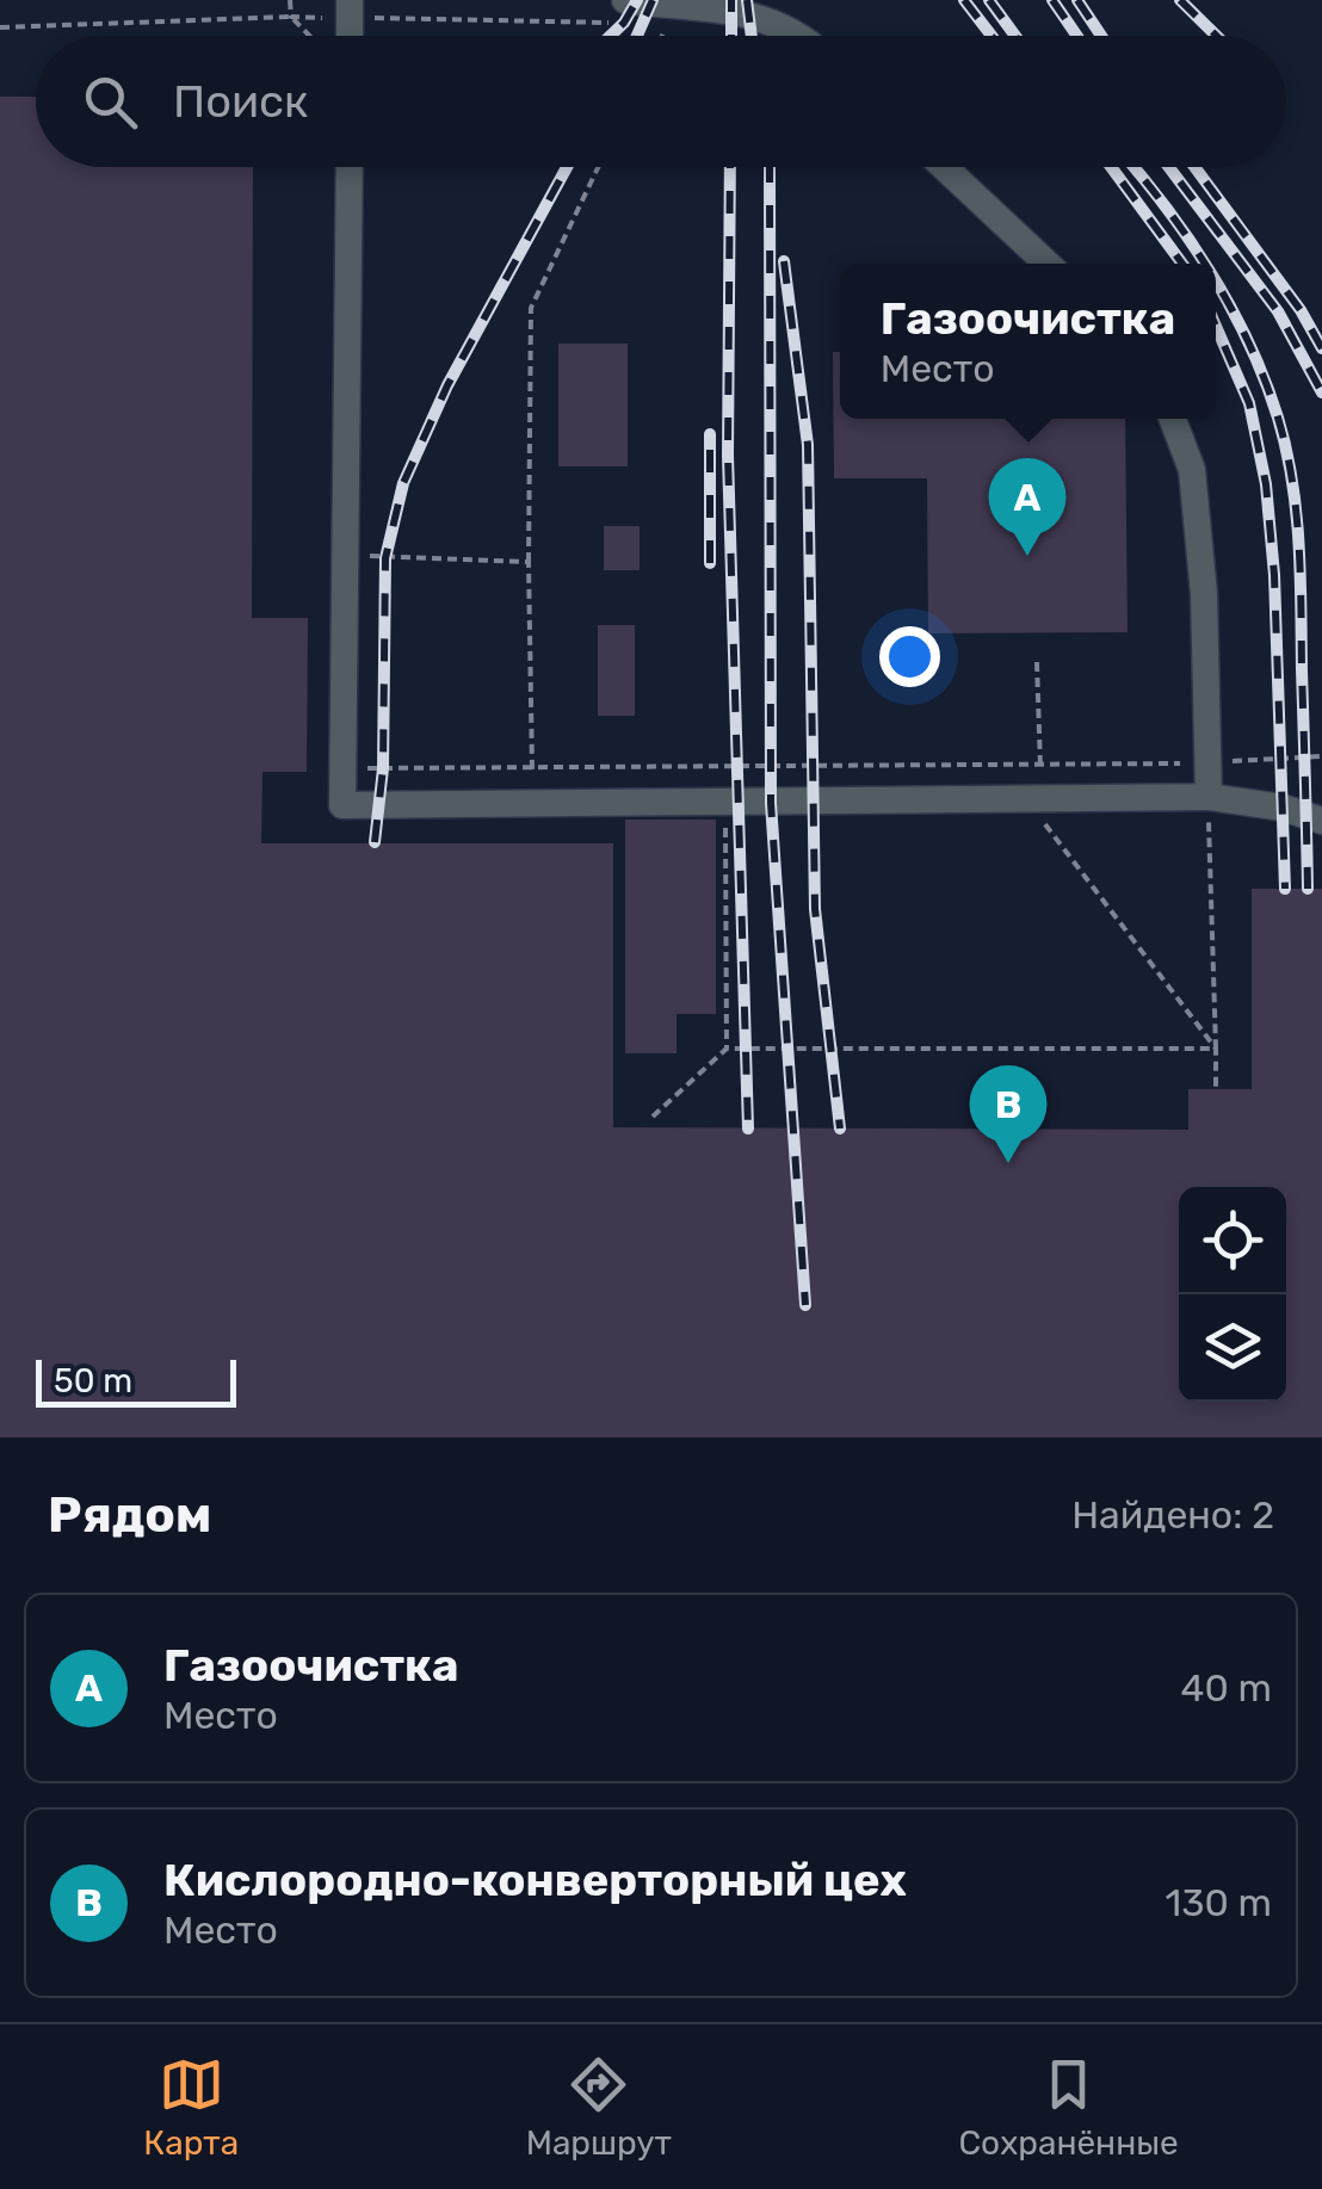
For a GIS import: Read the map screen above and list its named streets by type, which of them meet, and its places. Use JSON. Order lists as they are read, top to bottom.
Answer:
{
  "scale_bar": "50 m",
  "page": {
    "search": "Поиск",
    "popup": ["Газоочистка", "Место"],
    "pins": ["A", "B"],
    "scale": "50 m",
    "heading": ["Рядом", "Найдено: 2"],
    "list": [
      {
        "mark": "A",
        "name": "Газоочистка",
        "note": "Место",
        "value": "40 m"
      },
      {
        "mark": "B",
        "name": "Кислородно-конверторный цех",
        "note": "Место",
        "value": "130 m"
      }
    ],
    "nav": ["Карта", "Маршрут", "Сохранённые"]
  }
}
